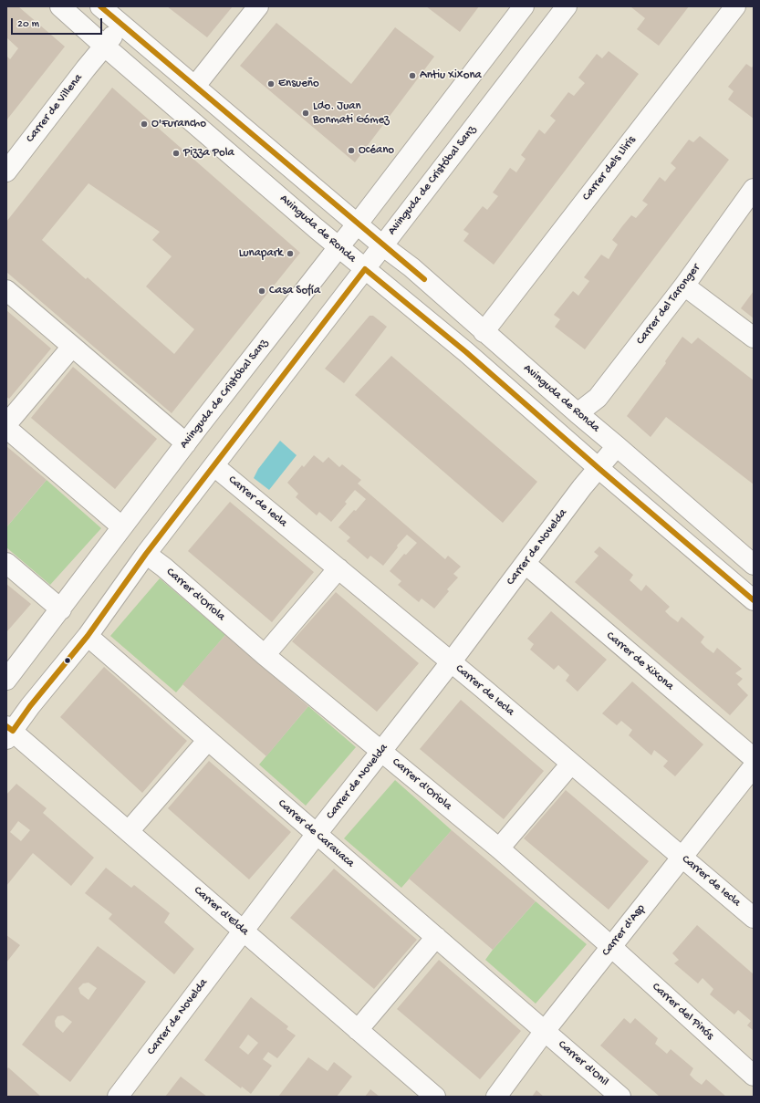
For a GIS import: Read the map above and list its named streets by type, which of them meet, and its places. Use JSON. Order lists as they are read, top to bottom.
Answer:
{
  "streets": {
    "street": [
      "Carrer de Villena",
      "Carrer dels Lliris",
      "Avinguda de Cristóbal Sanz",
      "Avinguda de Ronda",
      "Carrer del Taronger",
      "Carrer de Iecla",
      "Carrer de Novelda",
      "Carrer d'Oriola",
      "Carrer de Xixona",
      "Carrer de Caravaca",
      "Carrer d'Elda",
      "Carrer d'Asp",
      "Carrer del Pinós",
      "Carrer d'Onil"
    ]
  },
  "crossings": [
    ["Carrer de Villena", "Avinguda de Ronda"],
    ["Carrer dels Lliris", "Avinguda de Ronda"],
    ["Avinguda de Cristóbal Sanz", "Avinguda de Ronda"],
    ["Avinguda de Cristóbal Sanz", "Carrer de Iecla"],
    ["Avinguda de Cristóbal Sanz", "Carrer d'Oriola"],
    ["Avinguda de Cristóbal Sanz", "Carrer de Caravaca"],
    ["Avinguda de Cristóbal Sanz", "Carrer d'Elda"],
    ["Avinguda de Ronda", "Carrer del Taronger"],
    ["Avinguda de Ronda", "Carrer de Novelda"],
    ["Carrer de Iecla", "Carrer de Novelda"],
    ["Carrer de Iecla", "Carrer d'Asp"],
    ["Carrer de Novelda", "Carrer d'Oriola"],
    ["Carrer de Novelda", "Carrer de Xixona"],
    ["Carrer de Novelda", "Carrer de Caravaca"],
    ["Carrer de Novelda", "Carrer d'Elda"],
    ["Carrer d'Oriola", "Carrer d'Asp"],
    ["Carrer d'Oriola", "Carrer del Pinós"],
    ["Carrer de Caravaca", "Carrer d'Asp"],
    ["Carrer de Caravaca", "Carrer d'Onil"],
    ["Carrer d'Asp", "Carrer del Pinós"],
    ["Carrer d'Asp", "Carrer d'Onil"]
  ],
  "places": [
    "Antiu Xixona",
    "Ensueño",
    "Ldo. Juan Bonmati Gómez",
    "O'Furancho",
    "Océano",
    "Pizza Pola",
    "Lunapark",
    "Casa Sofía"
  ],
  "scale_bar": "20 m"
}
